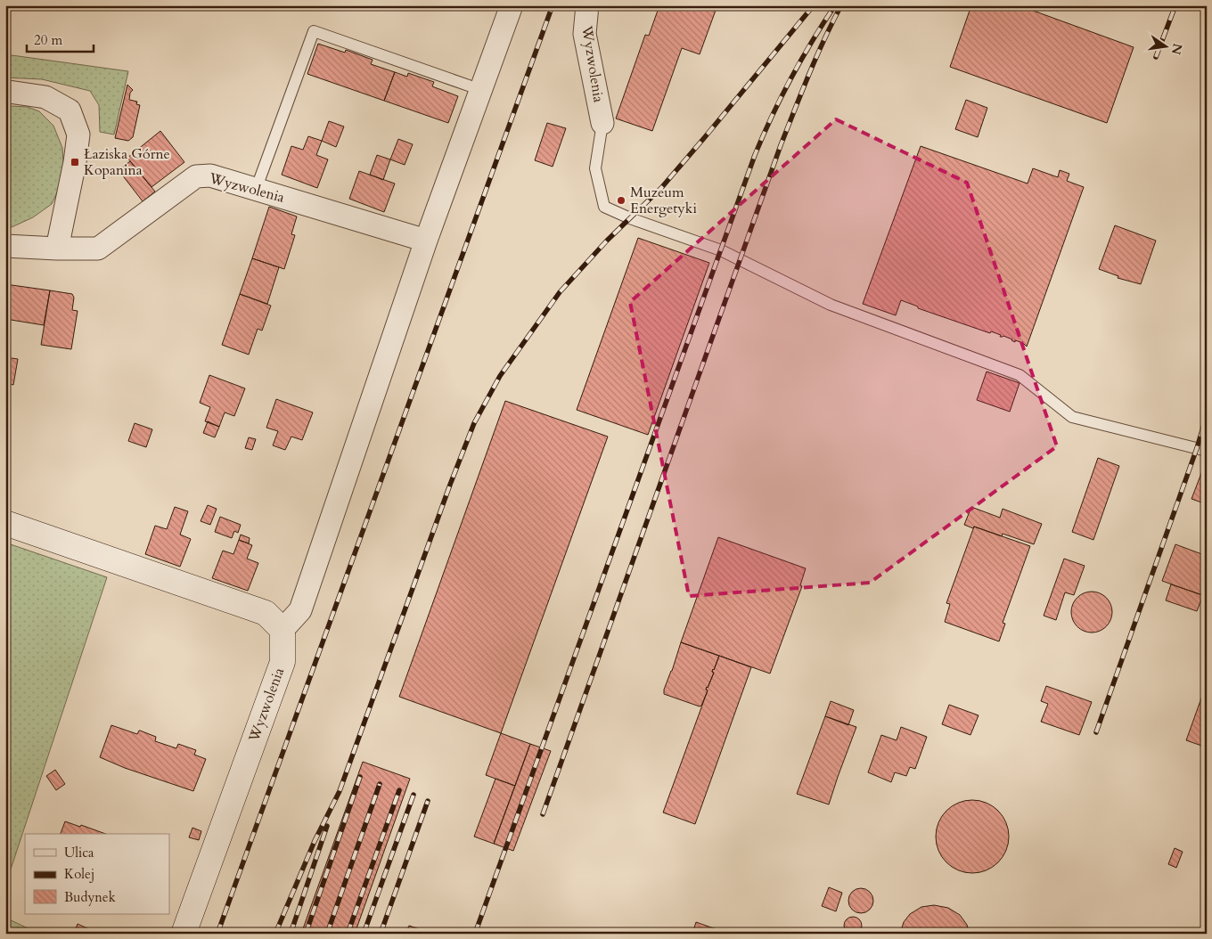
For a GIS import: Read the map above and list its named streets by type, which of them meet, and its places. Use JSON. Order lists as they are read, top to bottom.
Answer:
{
  "streets": {
    "street": ["Wyzwolenia"]
  },
  "places": {
    "transit": ["Łaziska Górne Kopanina"],
    "other": ["Muzeum Energetyki"]
  },
  "legend": ["Ulica", "Kolej", "Budynek"],
  "scale_bar": "20 m",
  "north": "right"
}
